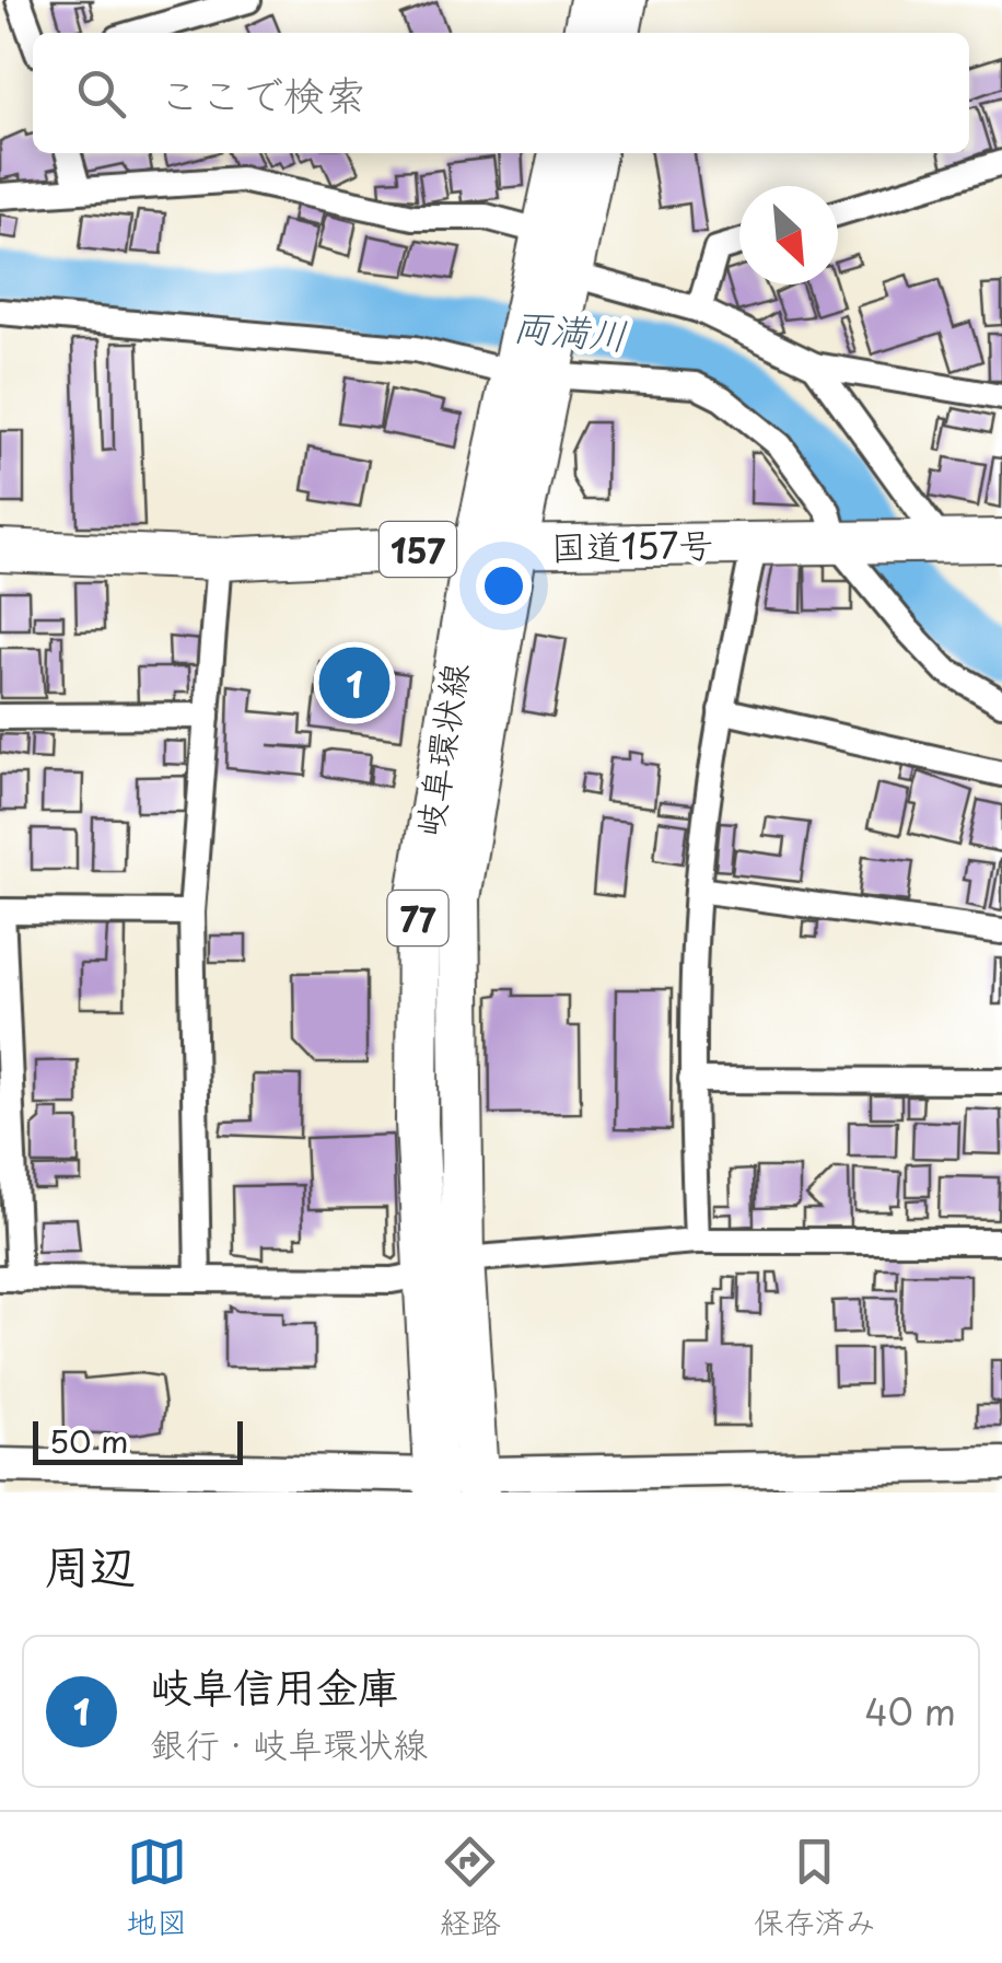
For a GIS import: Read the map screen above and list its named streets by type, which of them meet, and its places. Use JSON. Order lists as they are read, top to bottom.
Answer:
{
  "streets": {
    "main road": [
      "国道157号",
      "157",
      "岐阜環状線",
      "77"
    ]
  },
  "crossings": [
    ["国道157号", "岐阜環状線"]
  ],
  "water": ["両満川"],
  "scale_bar": "50 m",
  "north": "bottom right",
  "page": {
    "search": "ここで検索",
    "pins": "1",
    "scale": "50 m",
    "heading": "周辺",
    "list": [
      {
        "mark": "1",
        "name": "岐阜信用金庫",
        "note": "銀行 · 岐阜環状線",
        "value": "40 m"
      }
    ],
    "nav": ["地図", "経路", "保存済み"]
  }
}
